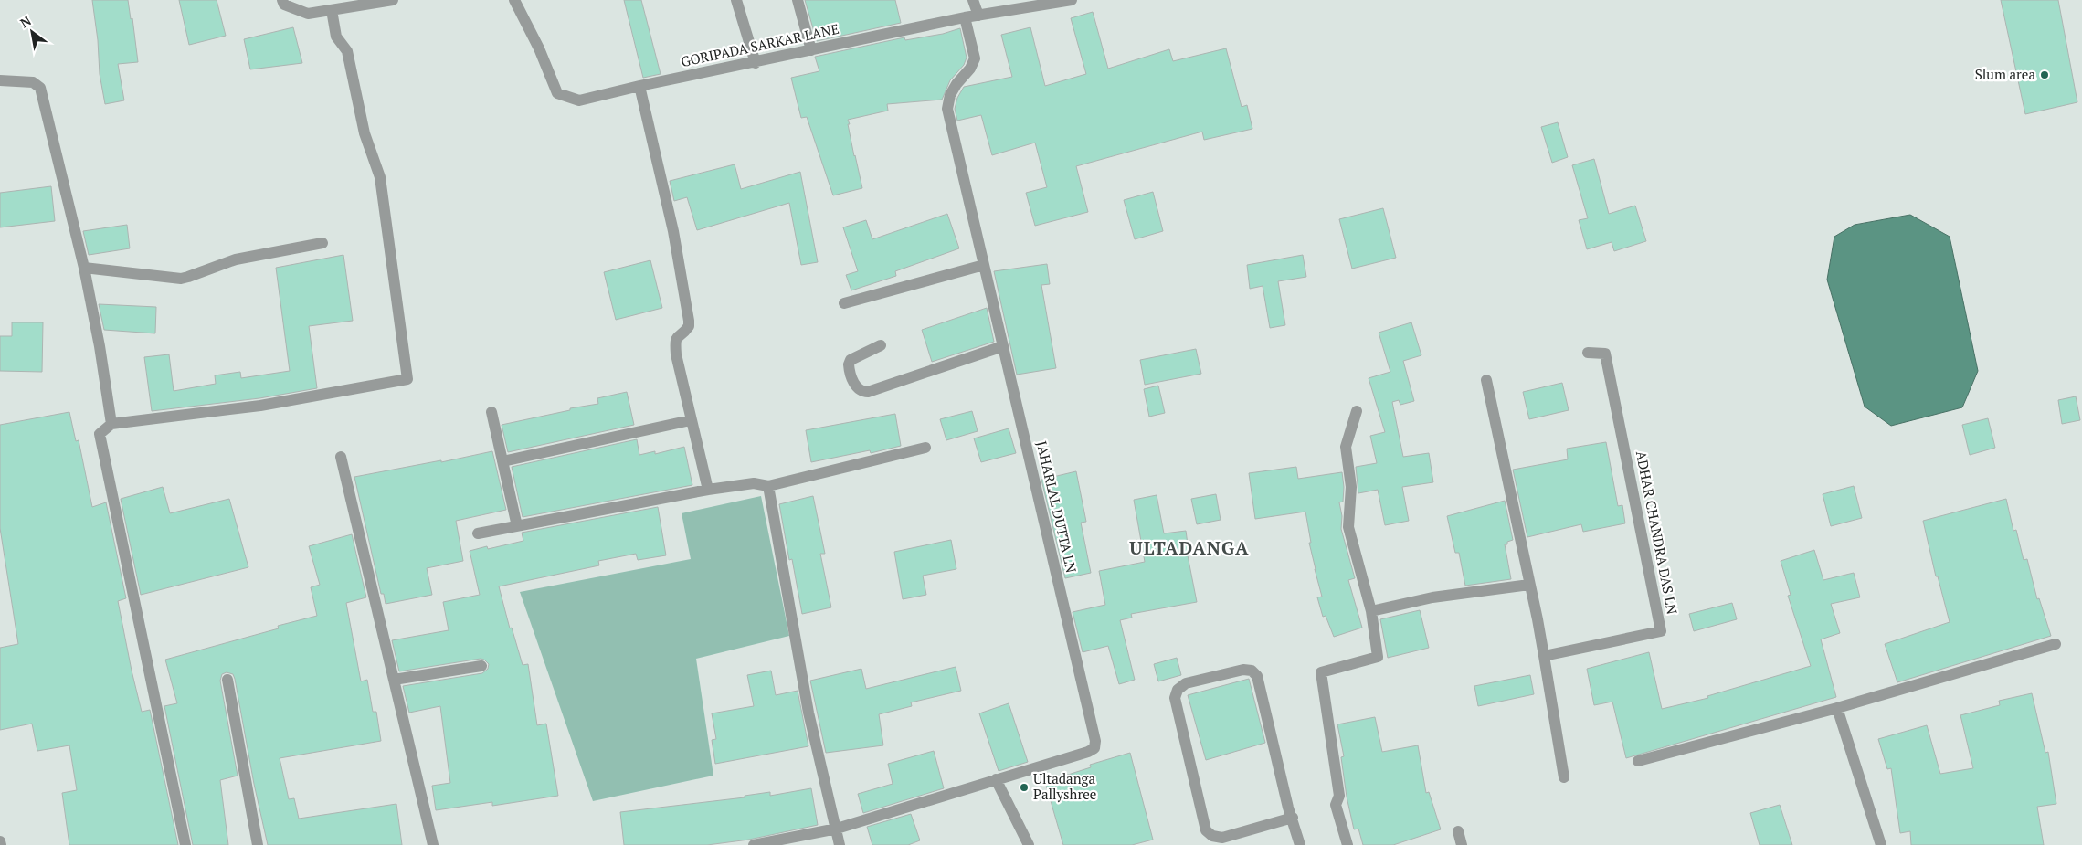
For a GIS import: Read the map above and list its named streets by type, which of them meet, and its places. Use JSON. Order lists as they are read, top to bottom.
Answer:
{
  "streets": {
    "street": ["GORIPADA SARKAR LANE", "JAHARLAL DUTTA LN", "ADHAR CHANDRA DAS LN"]
  },
  "crossings": [
    ["GORIPADA SARKAR LANE", "JAHARLAL DUTTA LN"]
  ],
  "districts": ["ULTADANGA"],
  "places": ["Slum area", "Ultadanga Pallyshree"],
  "north": "top left"
}
